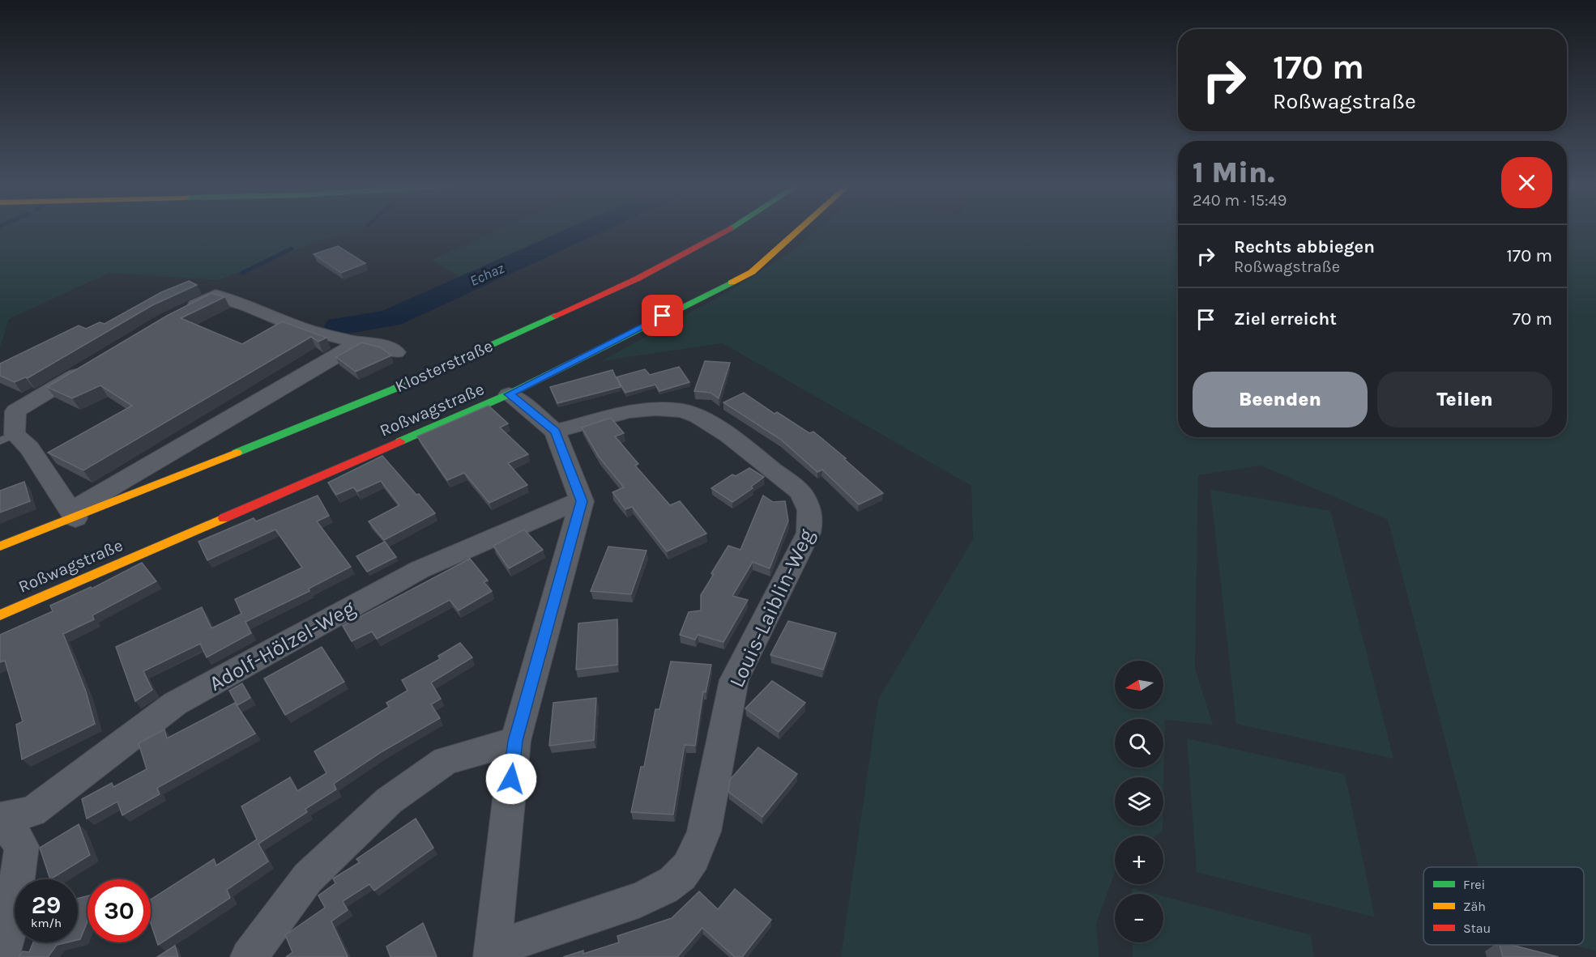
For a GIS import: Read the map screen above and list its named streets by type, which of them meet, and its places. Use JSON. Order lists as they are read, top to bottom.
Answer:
{
  "streets": {
    "main road": ["Klosterstraße", "Roßwagstraße"],
    "street": ["Louis-Laiblin-Weg", "Adolf-Hölzel-Weg"]
  },
  "water": ["Echaz"],
  "legend": ["Frei", "Zäh", "Stau"],
  "north": "left",
  "page": {
    "turn": ["170 m", "Roßwagstraße"],
    "heading": ["1 Min.", "240 m · 15:49"],
    "list": [
      {
        "name": "Rechts abbiegen",
        "note": "Roßwagstraße",
        "value": "170 m"
      },
      {
        "name": "Ziel erreicht",
        "value": "70 m"
      }
    ],
    "buttons": ["Beenden", "Teilen"],
    "map_buttons": ["+", "−"],
    "speed": "29 km/h",
    "limit": "30"
  }
}
